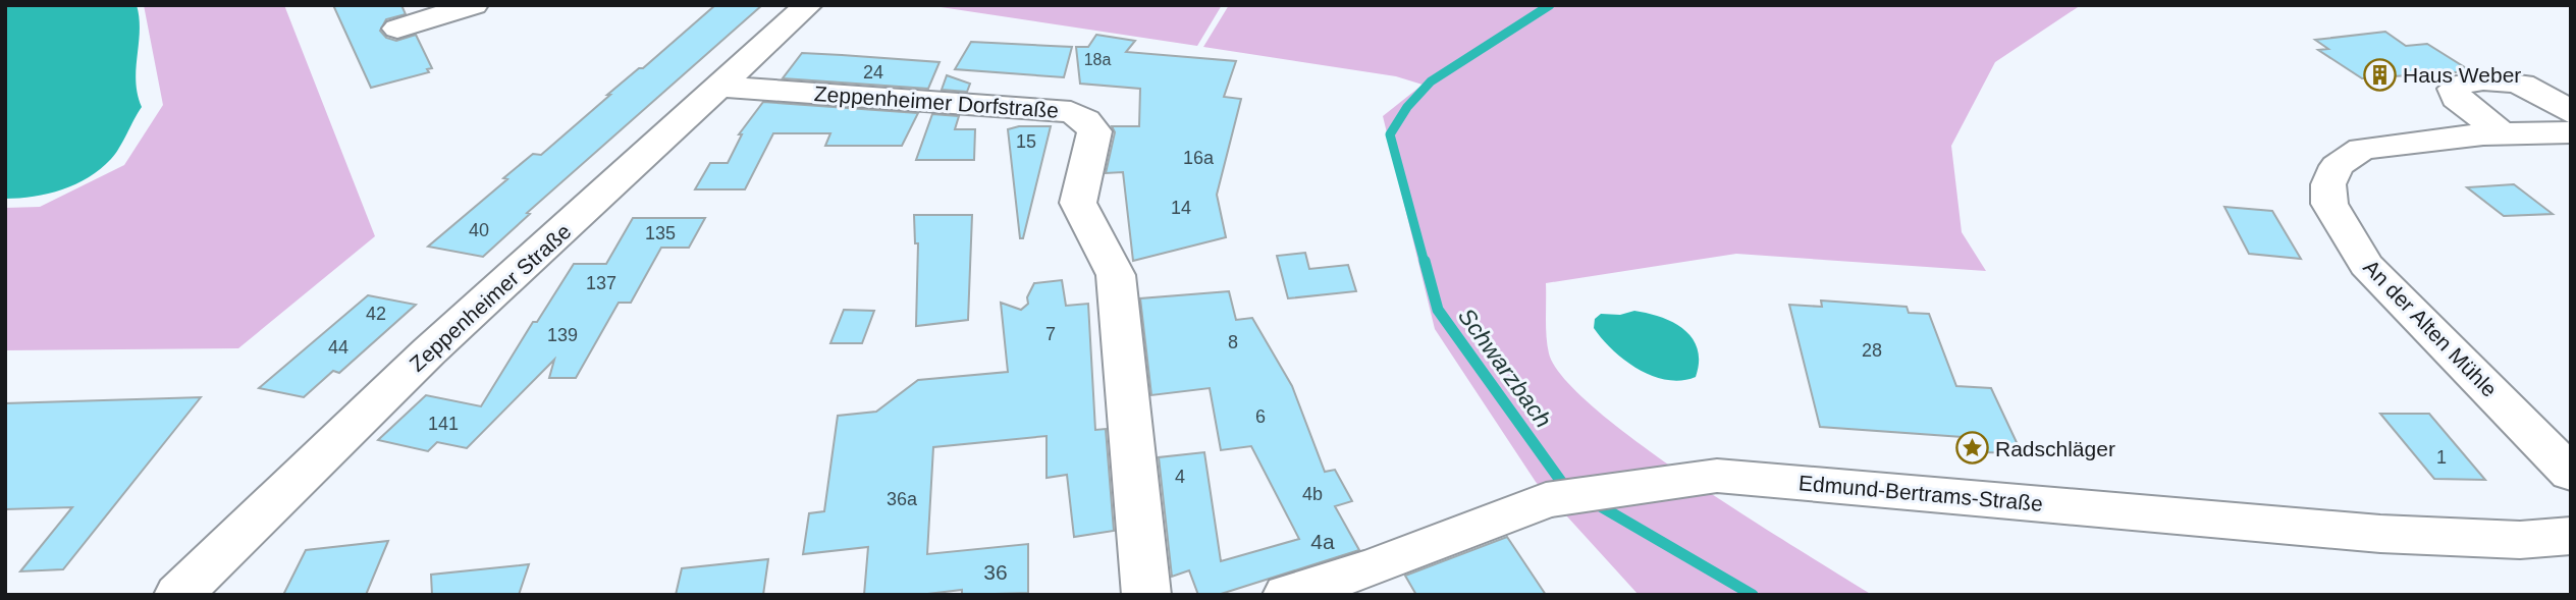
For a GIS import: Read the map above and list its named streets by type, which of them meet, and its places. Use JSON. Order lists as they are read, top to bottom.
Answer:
{
  "streets": {
    "street": [
      "Zeppenheimer Dorfstraße",
      "Zeppenheimer Straße",
      "An der Alten Mühle",
      "Edmund-Bertrams-Straße"
    ]
  },
  "crossings": [
    ["Zeppenheimer Dorfstraße", "Zeppenheimer Straße"]
  ],
  "water": ["Schwarzbach"],
  "places": {
    "building": ["Haus Weber"],
    "place": ["Radschläger"]
  },
  "house_numbers": [
    "18a",
    "24",
    "15",
    "16a",
    "14",
    "40",
    "135",
    "137",
    "42",
    "7",
    "139",
    "8",
    "44",
    "28",
    "6",
    "141",
    "1",
    "4",
    "4b",
    "36a",
    "4a",
    "36"
  ]
}
